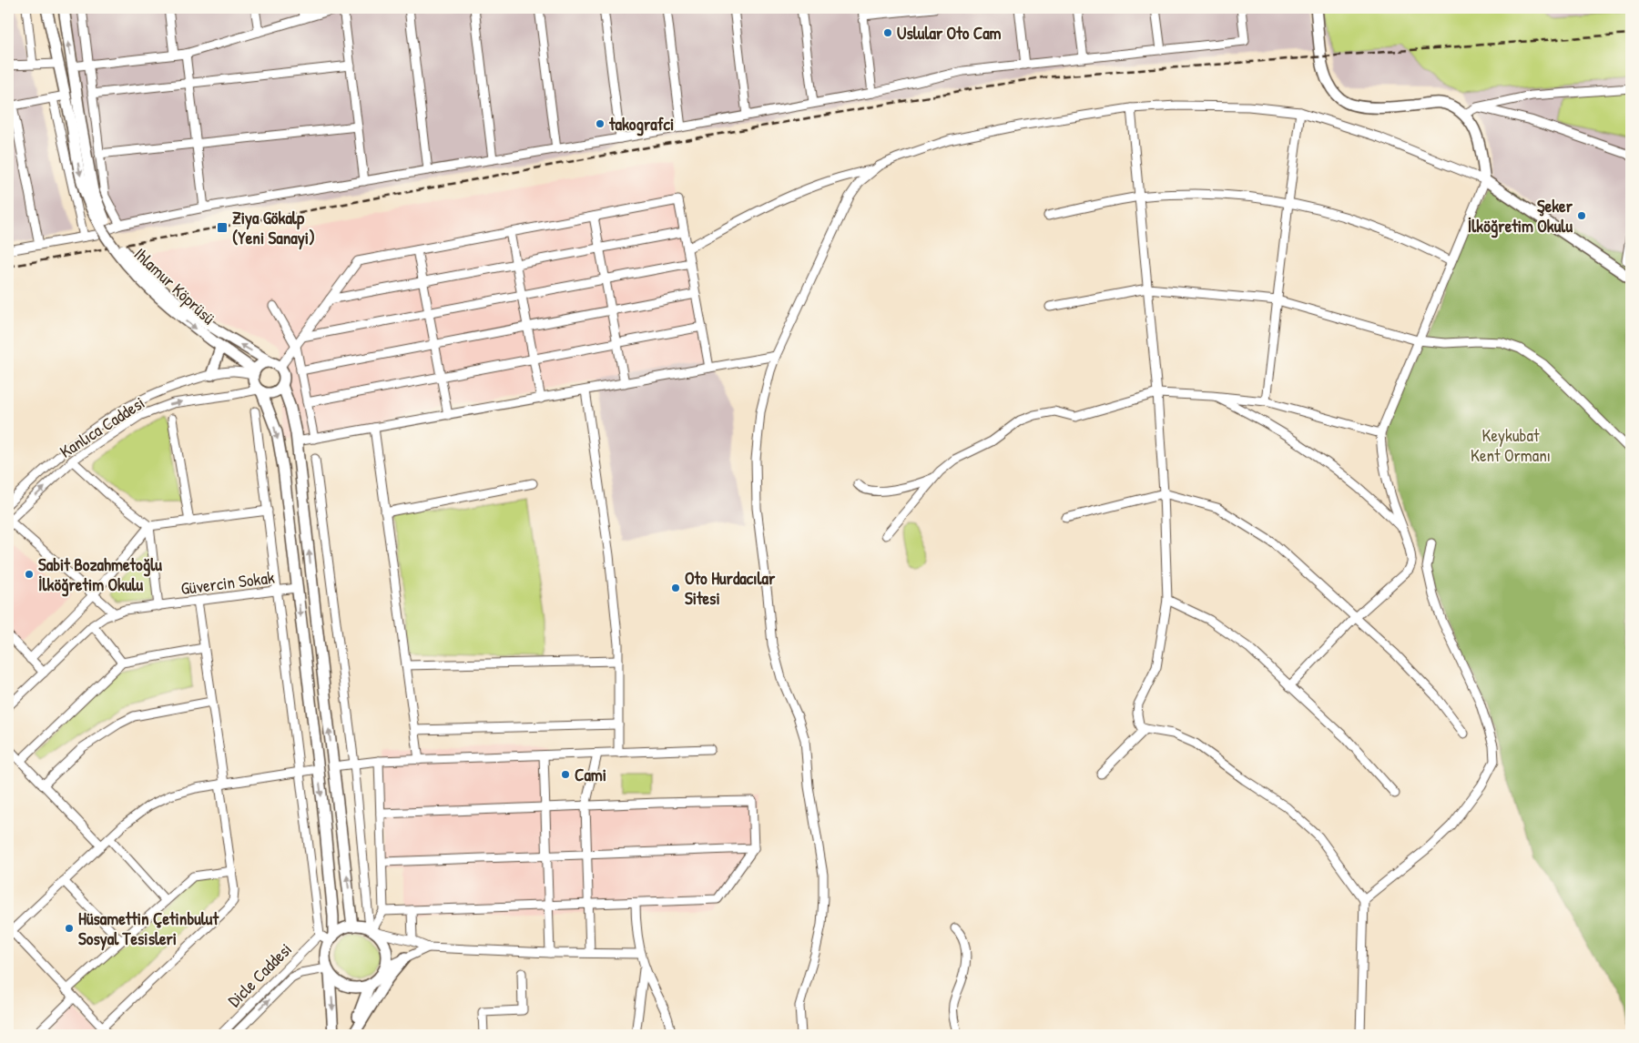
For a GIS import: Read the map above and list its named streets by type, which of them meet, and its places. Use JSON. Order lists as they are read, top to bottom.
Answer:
{
  "streets": {
    "street": [
      "Ihlamur Köprüsü",
      "Kanlıca Caddesi",
      "Güvercin Sokak",
      "Dicle Caddesi"
    ]
  },
  "crossings": [
    ["Ihlamur Köprüsü", "Kanlıca Caddesi"]
  ],
  "parks": ["Keykubat Kent Ormanı"],
  "places": {
    "other": [
      "Uslular Oto Cam",
      "takografci",
      "Şeker İlköğretim Okulu",
      "Sabit Bozahmetoğlu İlköğretim Okulu",
      "Oto Hurdacılar Sitesi",
      "Cami",
      "Hüsamettin Çetinbulut Sosyal Tesisleri"
    ],
    "transit": ["Ziya Gökalp (Yeni Sanayi)"]
  }
}
